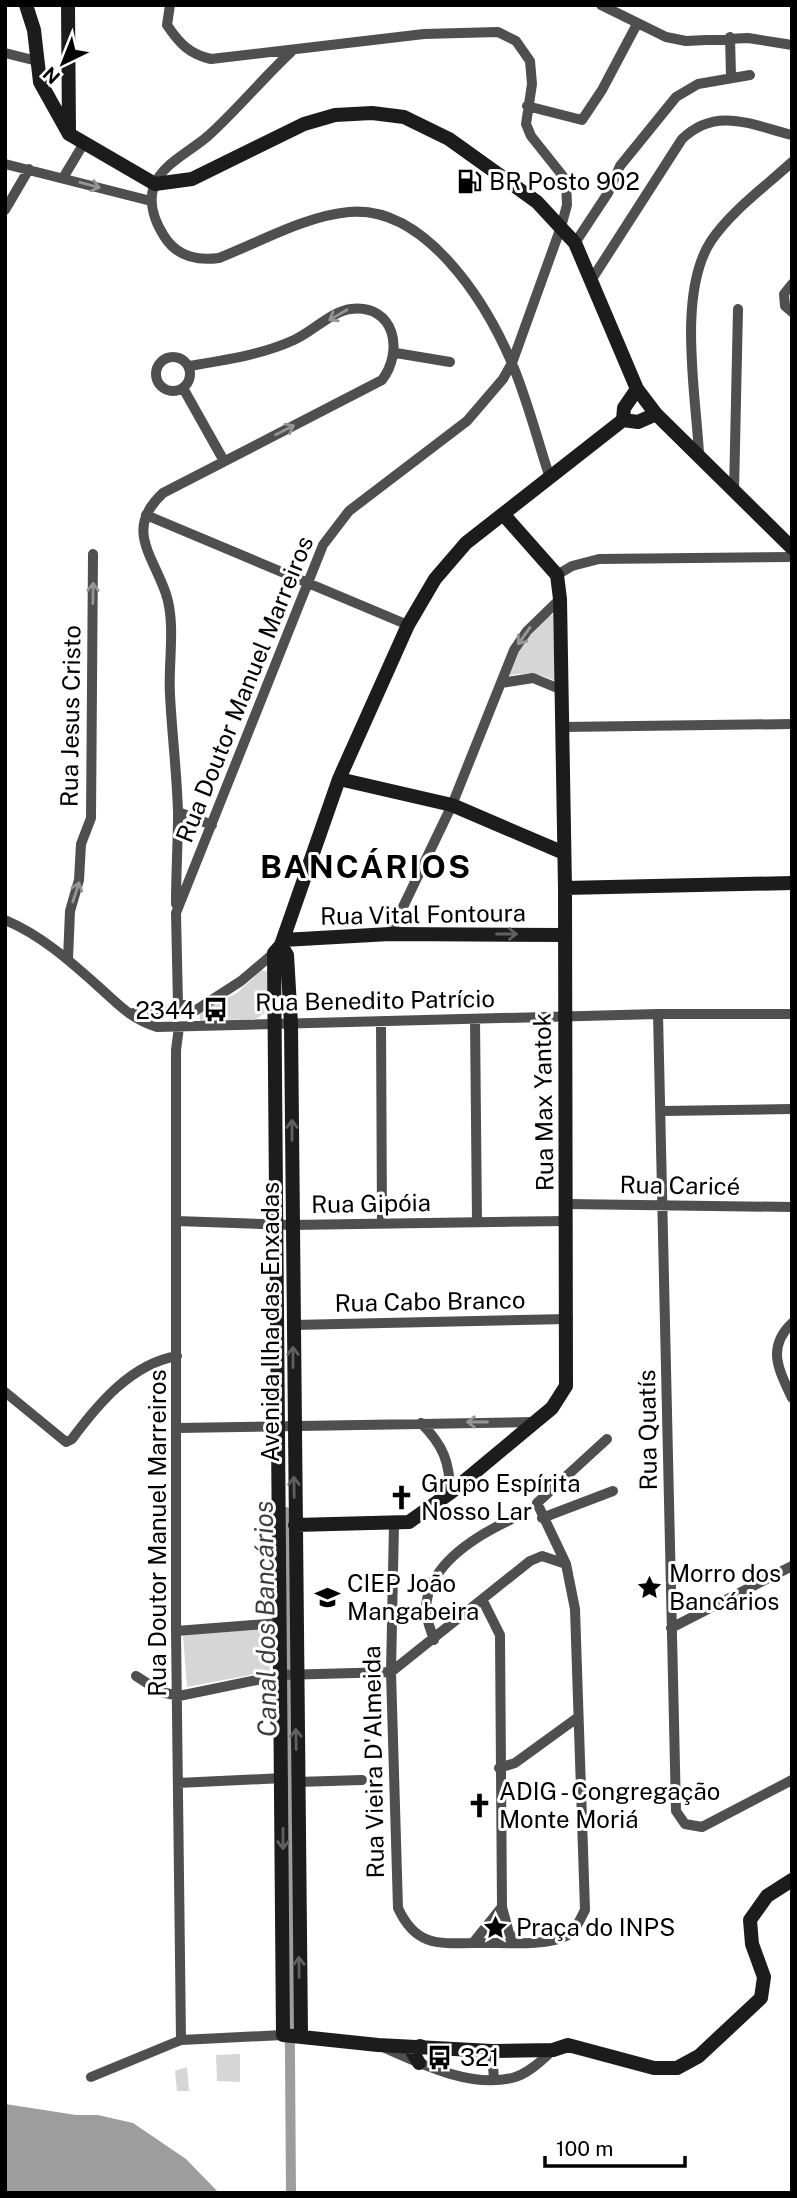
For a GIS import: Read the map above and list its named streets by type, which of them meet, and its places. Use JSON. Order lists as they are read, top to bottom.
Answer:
{
  "streets": {
    "street": [
      "Rua Doutor Manuel Marreiros",
      "Rua Jesus Cristo",
      "Rua Vital Fontoura",
      "Rua Benedito Patrício",
      "Rua Max Yantok",
      "Rua Caricé",
      "Rua Gipóia",
      "Rua Cabo Branco",
      "Avenida Ilha das Enxadas",
      "Rua Quatís",
      "Rua Vieira D'Almeida"
    ]
  },
  "crossings": [
    ["Rua Doutor Manuel Marreiros", "Rua Benedito Patrício"],
    ["Rua Doutor Manuel Marreiros", "Rua Gipóia"],
    ["Rua Jesus Cristo", "Rua Benedito Patrício"],
    ["Rua Vital Fontoura", "Rua Max Yantok"],
    ["Rua Vital Fontoura", "Avenida Ilha das Enxadas"],
    ["Rua Benedito Patrício", "Rua Max Yantok"],
    ["Rua Benedito Patrício", "Avenida Ilha das Enxadas"],
    ["Rua Benedito Patrício", "Rua Quatís"],
    ["Rua Max Yantok", "Rua Caricé"],
    ["Rua Max Yantok", "Rua Gipóia"],
    ["Rua Max Yantok", "Rua Cabo Branco"],
    ["Rua Max Yantok", "Avenida Ilha das Enxadas"],
    ["Rua Max Yantok", "Rua Vieira D'Almeida"],
    ["Rua Caricé", "Rua Quatís"],
    ["Rua Gipóia", "Avenida Ilha das Enxadas"],
    ["Rua Cabo Branco", "Avenida Ilha das Enxadas"]
  ],
  "districts": ["BANCÁRIOS"],
  "water": ["Canal dos Bancários"],
  "places": {
    "fuel station": ["BR Posto 902"],
    "bus stop": ["2344", "321"],
    "church": ["Grupo Espírita Nosso Lar", "ADIG - Congregação Monte Moriá"],
    "place": ["Morro dos Bancários", "Praça do INPS"],
    "school or university": ["CIEP João Mangabeira"]
  },
  "scale_bar": "100 m",
  "north": "bottom left"
}
